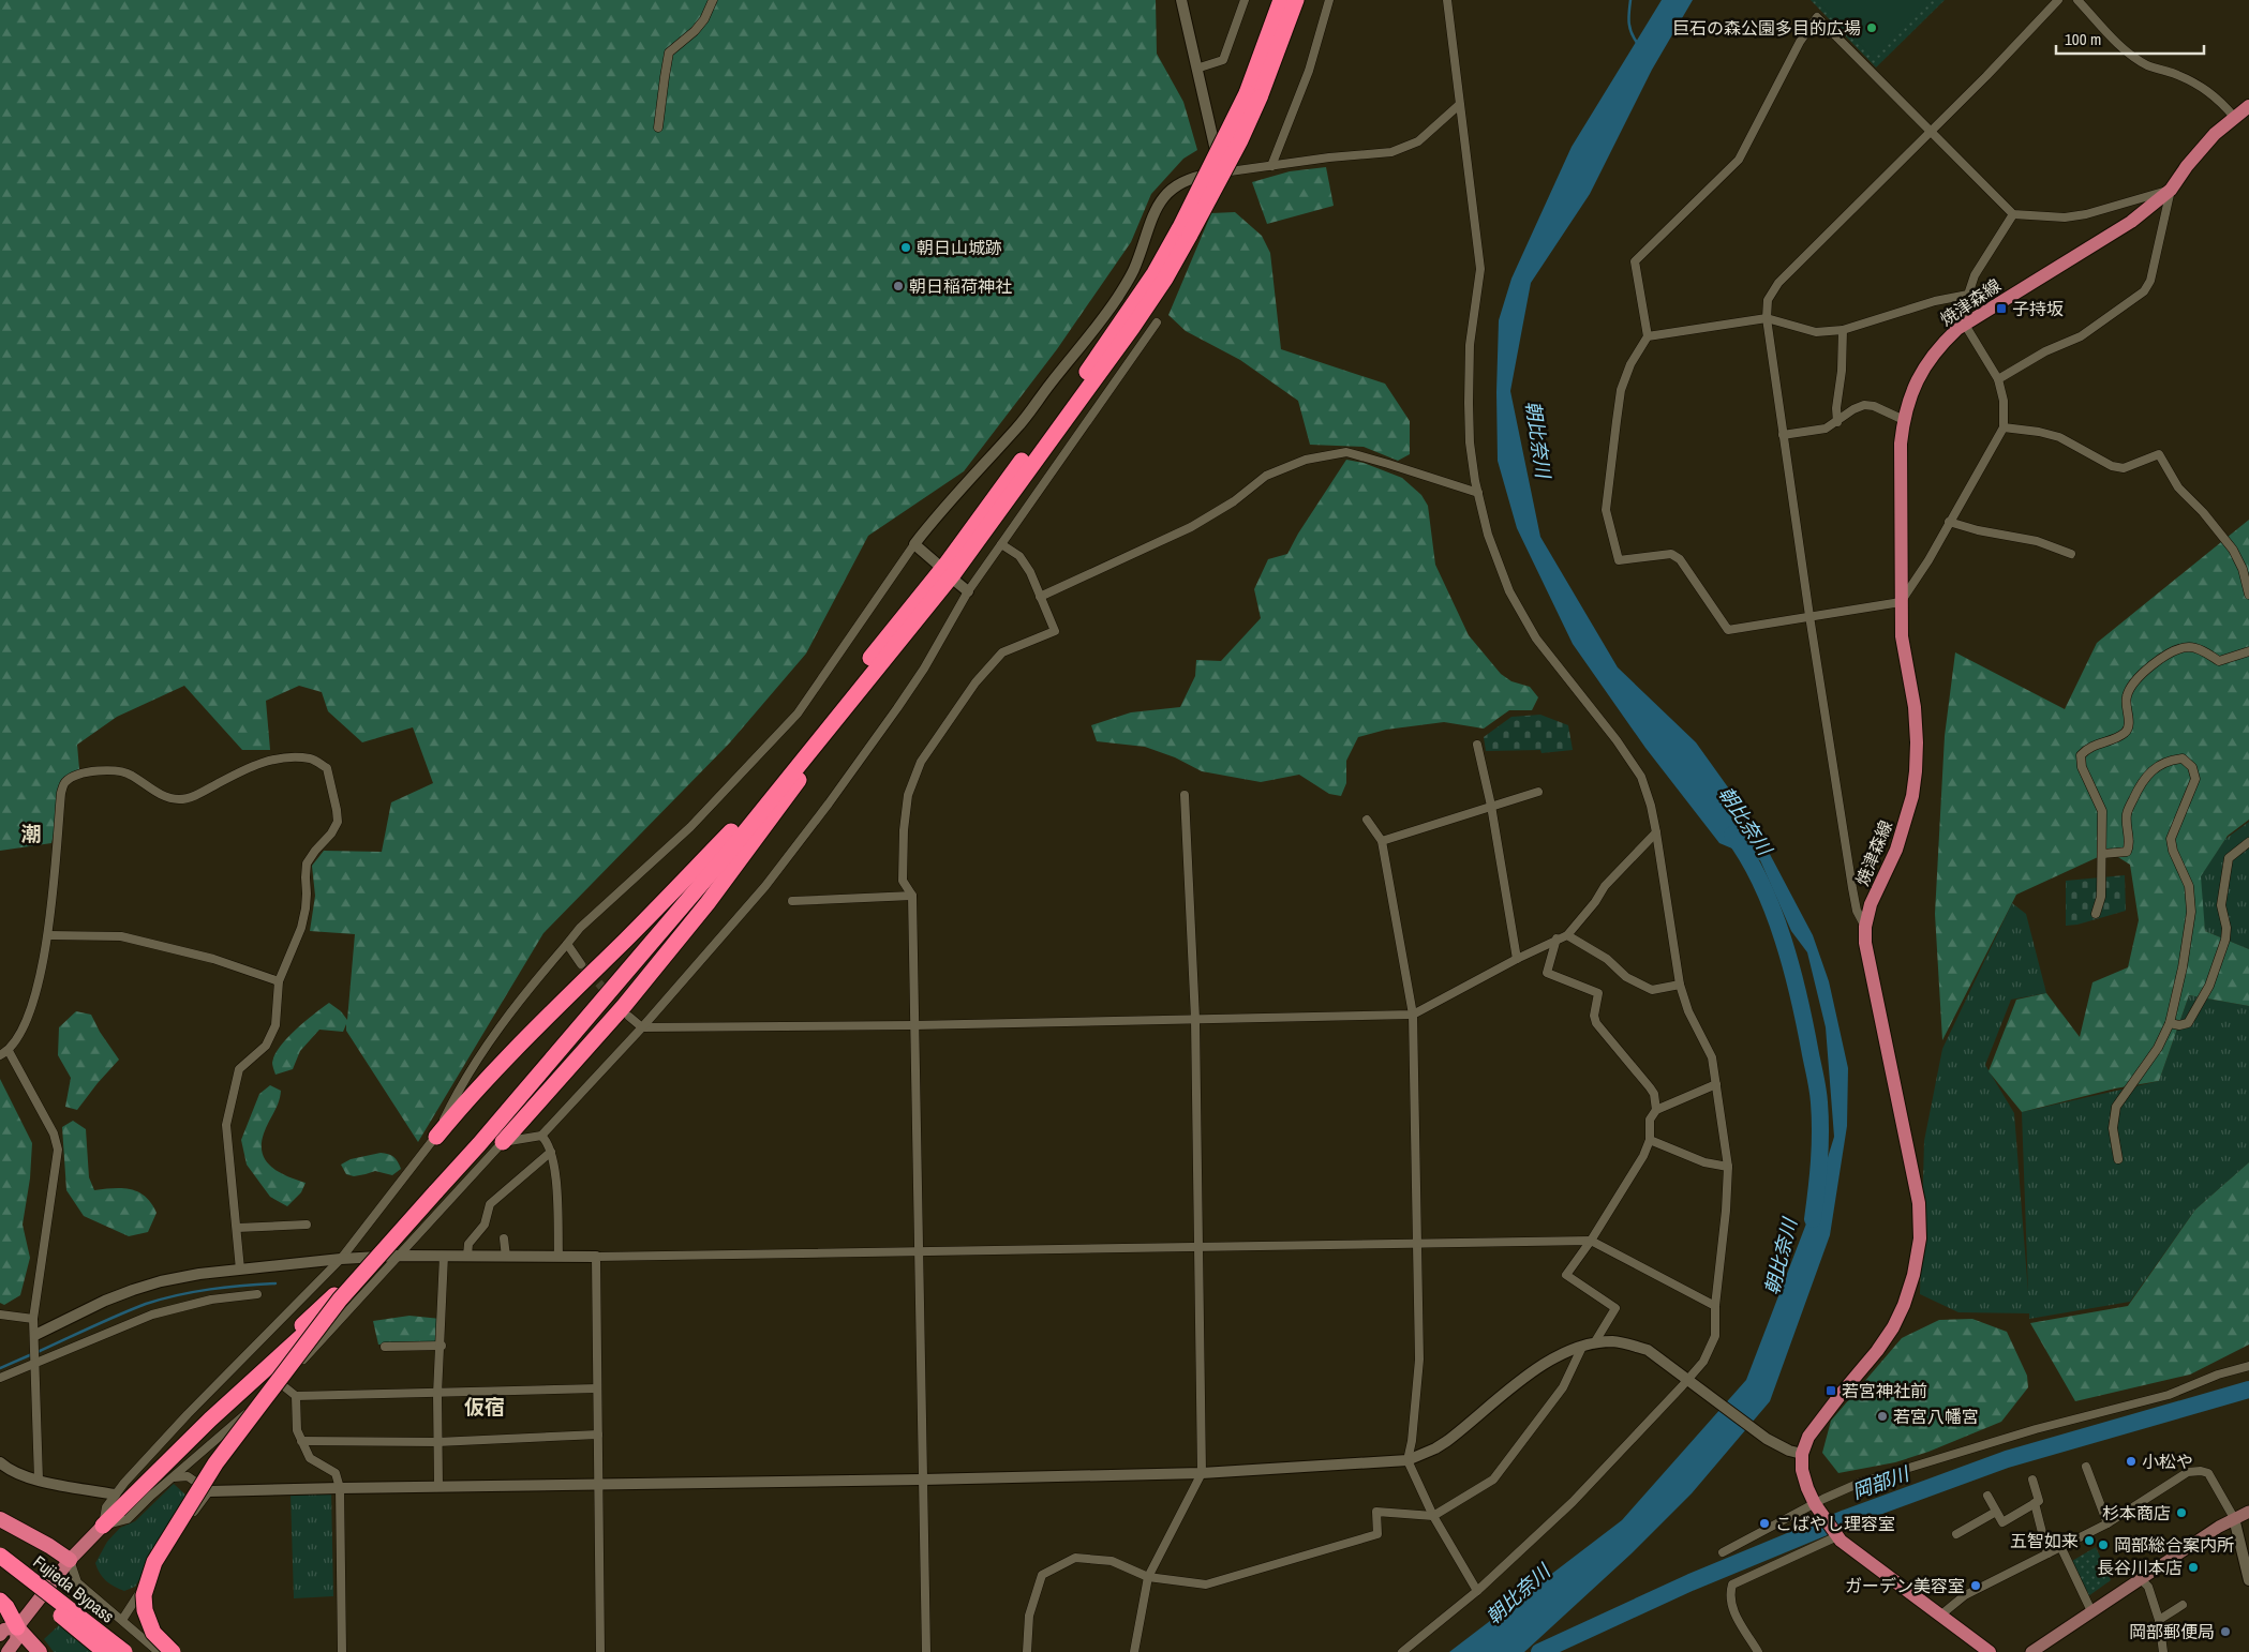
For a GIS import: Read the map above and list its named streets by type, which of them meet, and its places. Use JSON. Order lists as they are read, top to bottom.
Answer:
{
  "streets": {
    "highway": ["Fujieda Bypass"],
    "main road": ["焼津森線"]
  },
  "districts": ["潮", "仮宿"],
  "water": ["朝比奈川", "岡部川"],
  "places": {
    "other": [
      "巨石の森公園多目的広場",
      "朝日山城跡",
      "朝日稲荷神社",
      "若宮八幡宮",
      "小松や",
      "杉本商店",
      "こばやし理容室",
      "五智如来",
      "岡部総合案内所",
      "長谷川本店",
      "ガーデン美容室",
      "岡部郵便局"
    ],
    "transit": ["子持坂", "若宮神社前"]
  },
  "scale_bar": "100 m"
}
